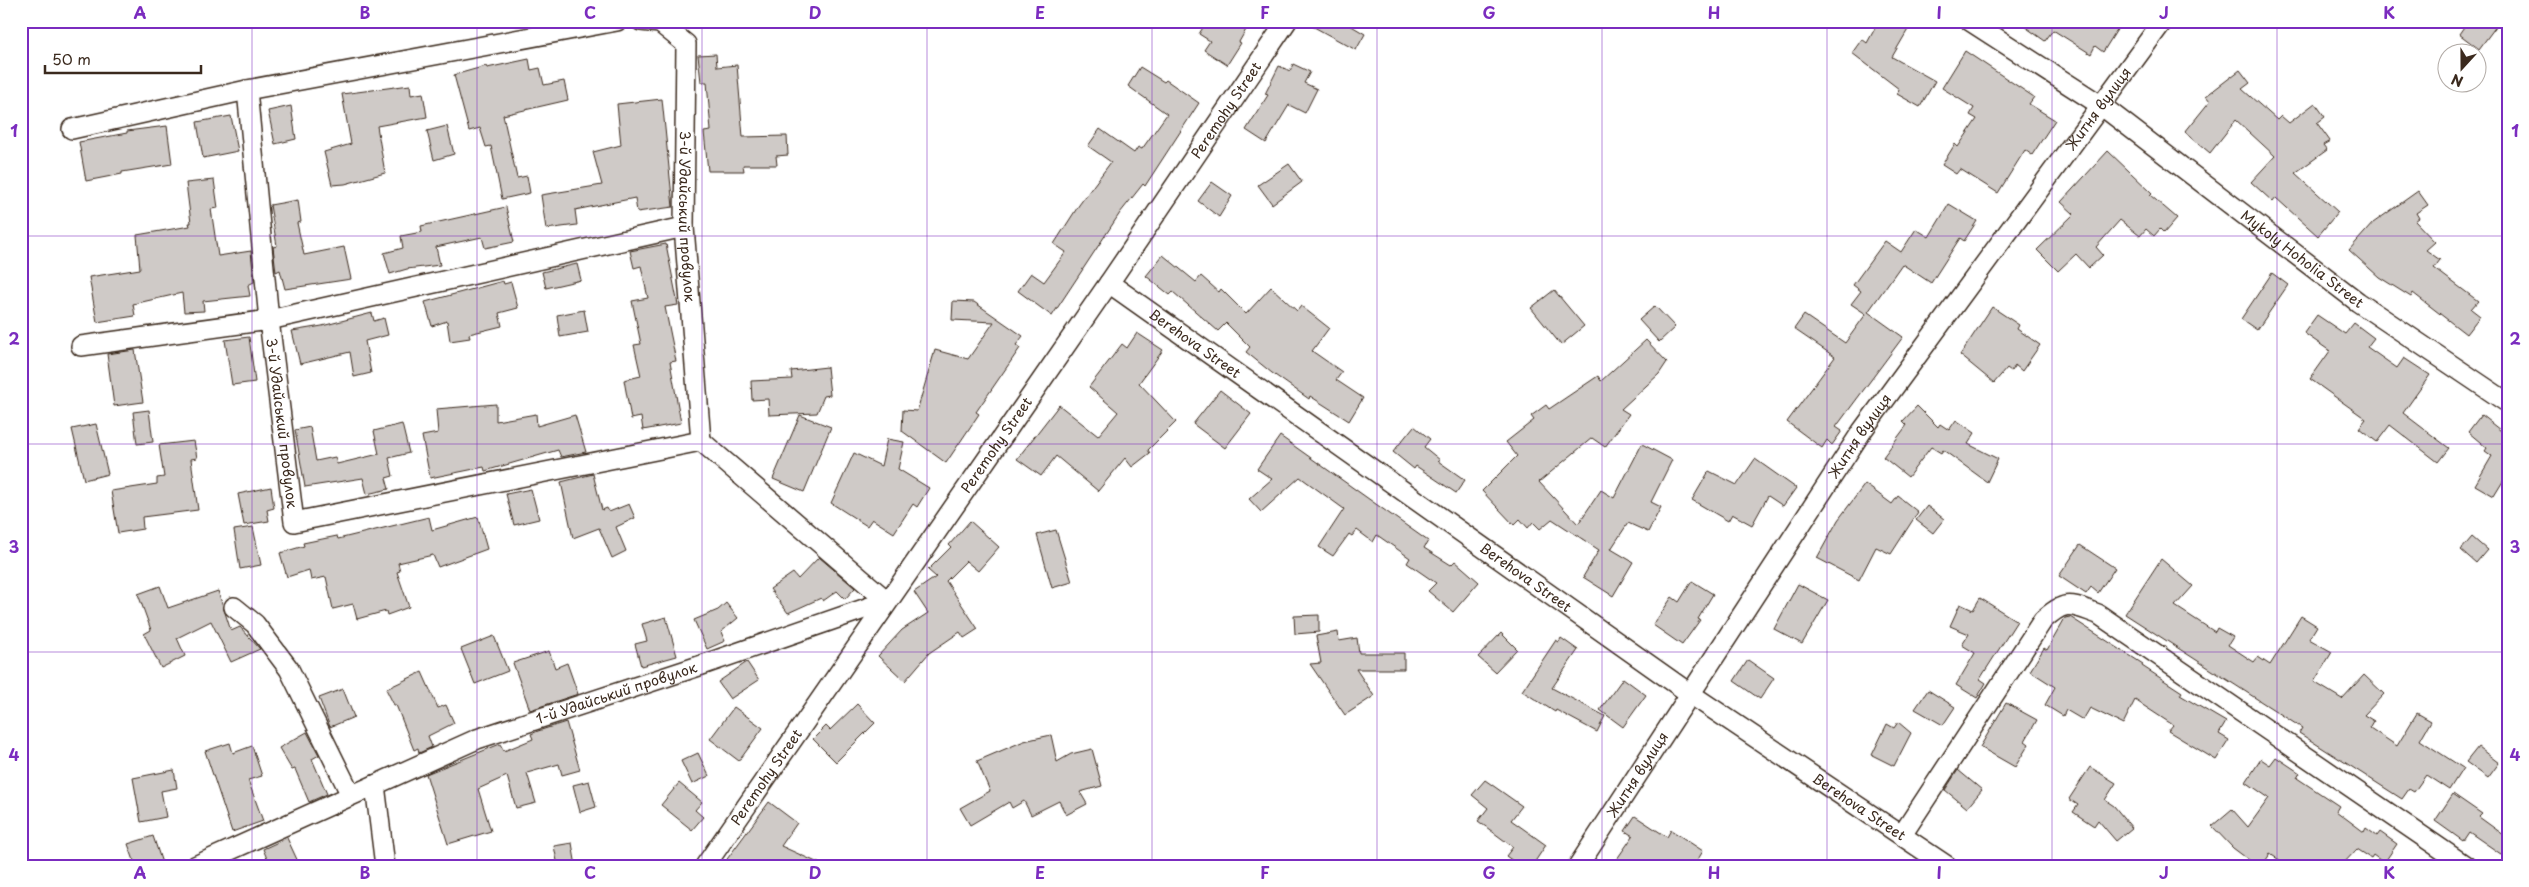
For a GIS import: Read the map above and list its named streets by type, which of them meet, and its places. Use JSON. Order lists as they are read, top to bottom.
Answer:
{
  "streets": {
    "street": [
      "Peremohy Street",
      "Житня вулиця",
      "3-й Удайський провулок",
      "Mykoly Hoholia Street",
      "Berehova Street",
      "1-й Удайський провулок"
    ]
  },
  "crossings": [
    ["Peremohy Street", "Berehova Street"],
    ["Peremohy Street", "1-й Удайський провулок"],
    ["Житня вулиця", "Mykoly Hoholia Street"],
    ["Житня вулиця", "Berehova Street"]
  ],
  "scale_bar": "50 m",
  "north": "bottom",
  "grid": {
    "columns": [
      "A",
      "B",
      "C",
      "D",
      "E",
      "F",
      "G",
      "H",
      "I",
      "J",
      "K"
    ],
    "rows": [
      "1",
      "2",
      "3",
      "4"
    ]
  }
}
